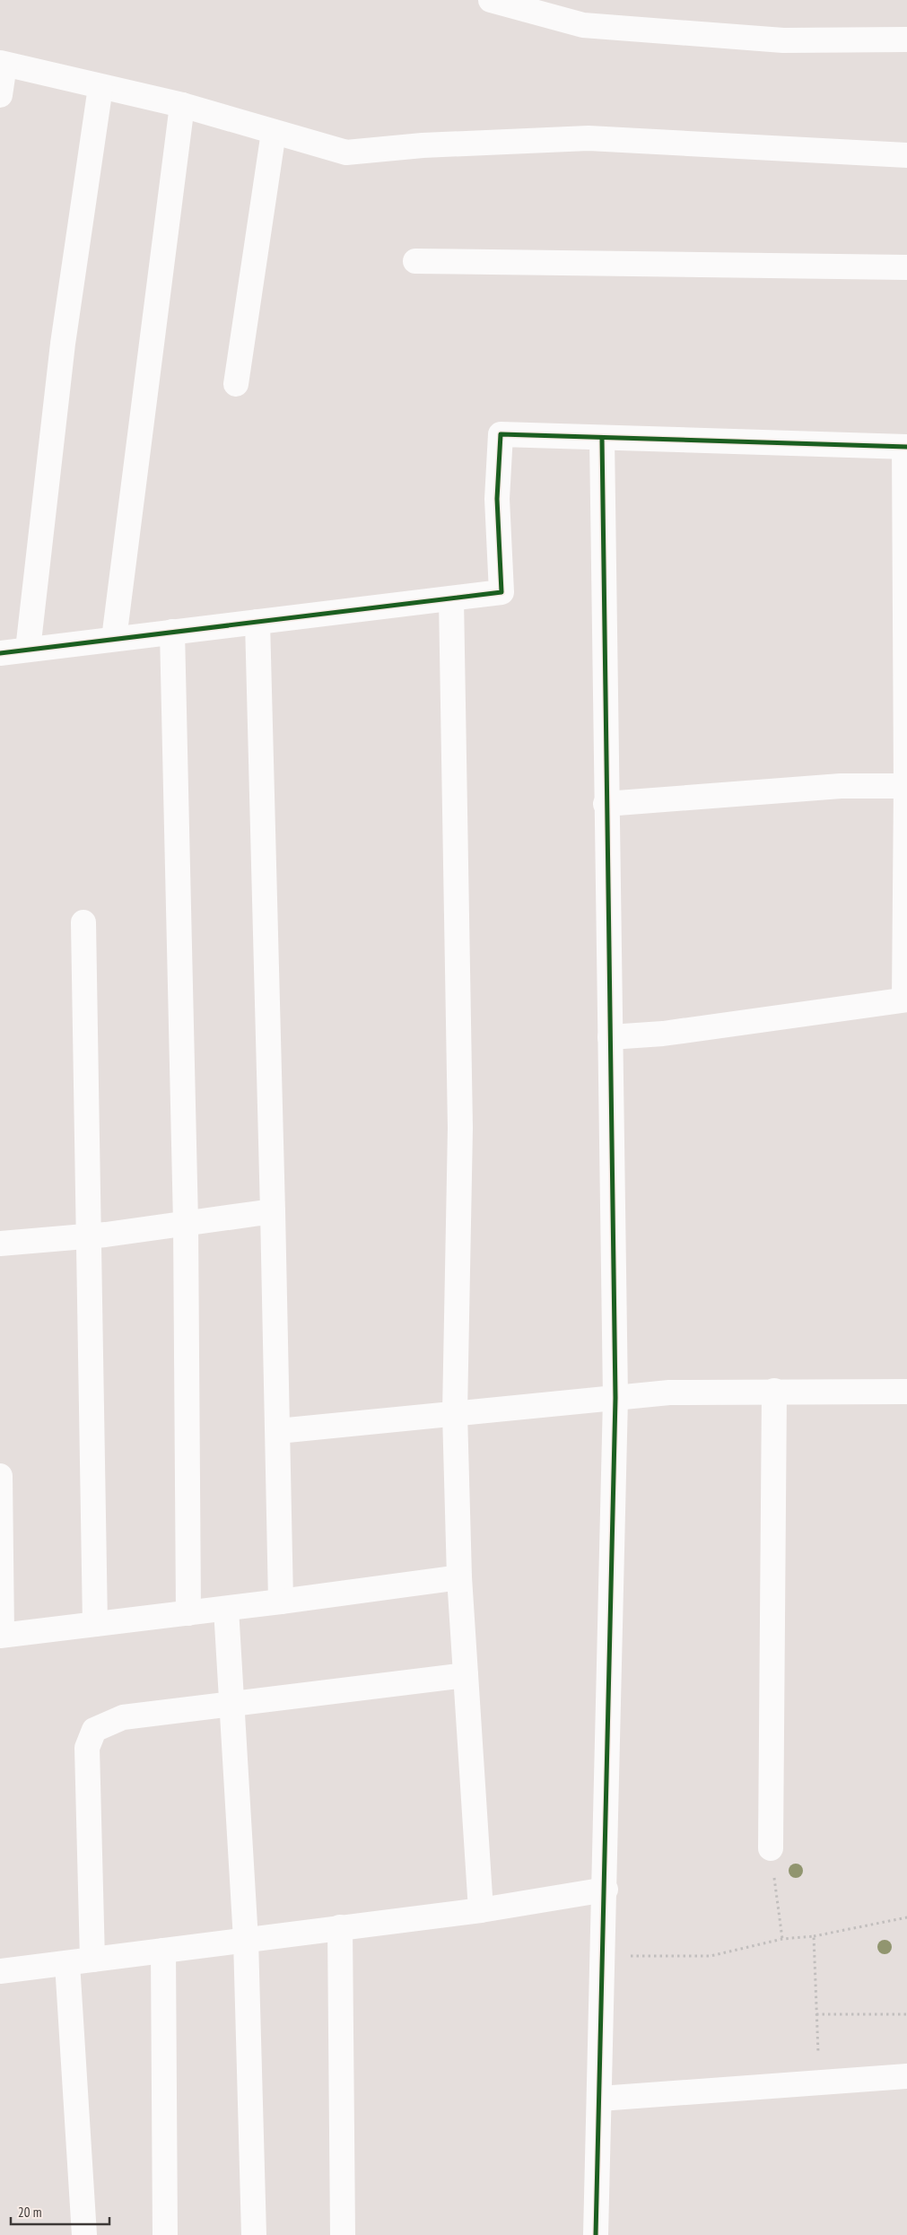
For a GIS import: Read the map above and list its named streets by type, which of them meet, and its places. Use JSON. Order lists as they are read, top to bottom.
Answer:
{
  "scale_bar": "20 m"
}
